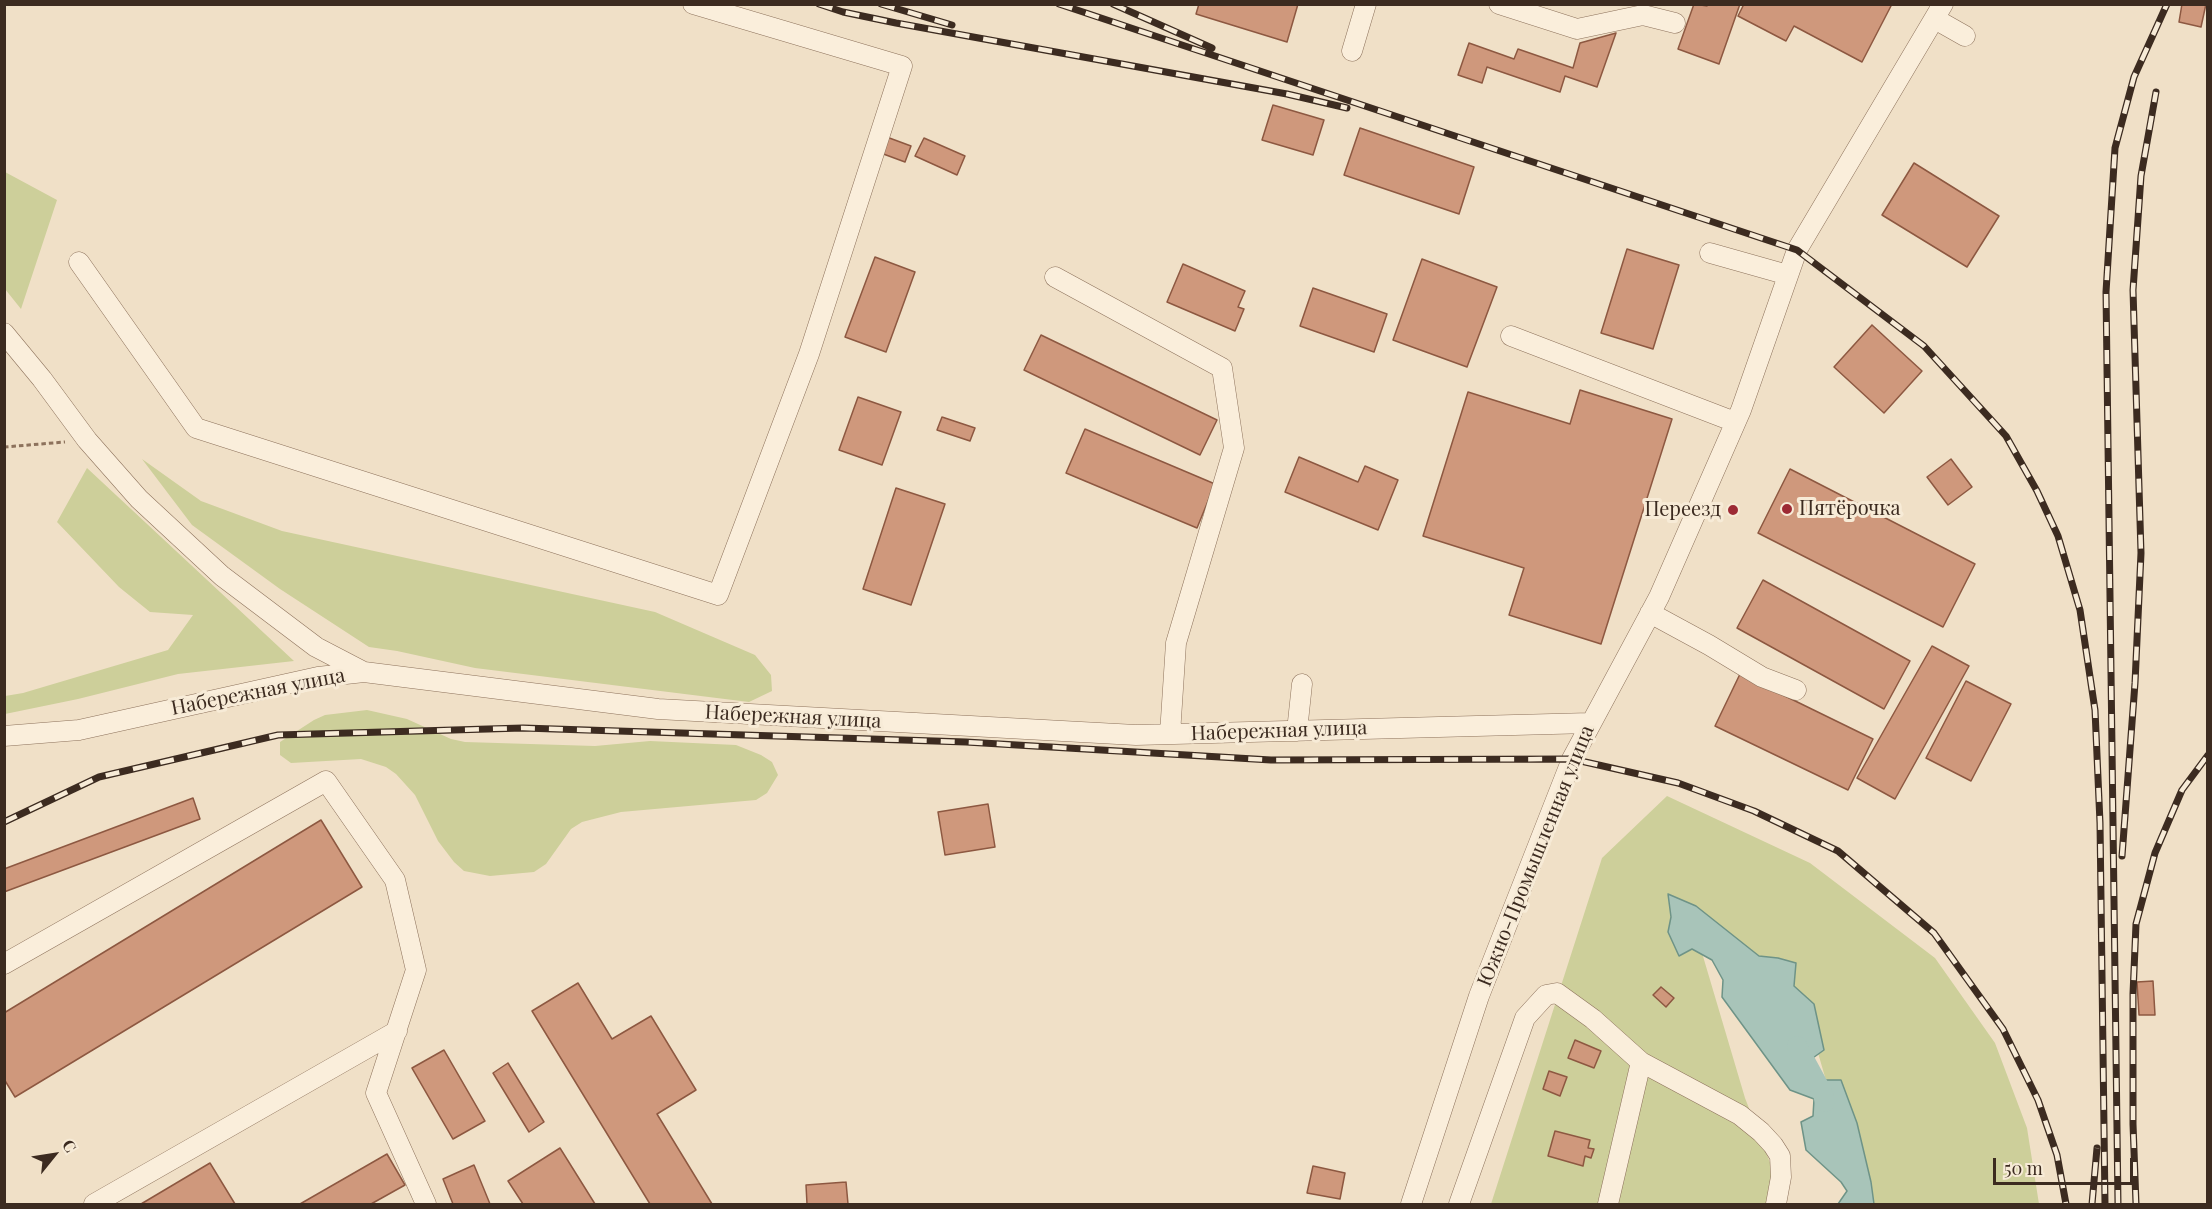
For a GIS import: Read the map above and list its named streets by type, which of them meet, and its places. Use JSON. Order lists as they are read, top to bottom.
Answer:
{
  "streets": {
    "street": ["Набережная улица", "Южно-Промышленная улица"]
  },
  "crossings": [
    ["Набережная улица", "Южно-Промышленная улица"]
  ],
  "places": ["Пятёрочка", "Переезд"],
  "scale_bar": "50 m",
  "north": "top right"
}
